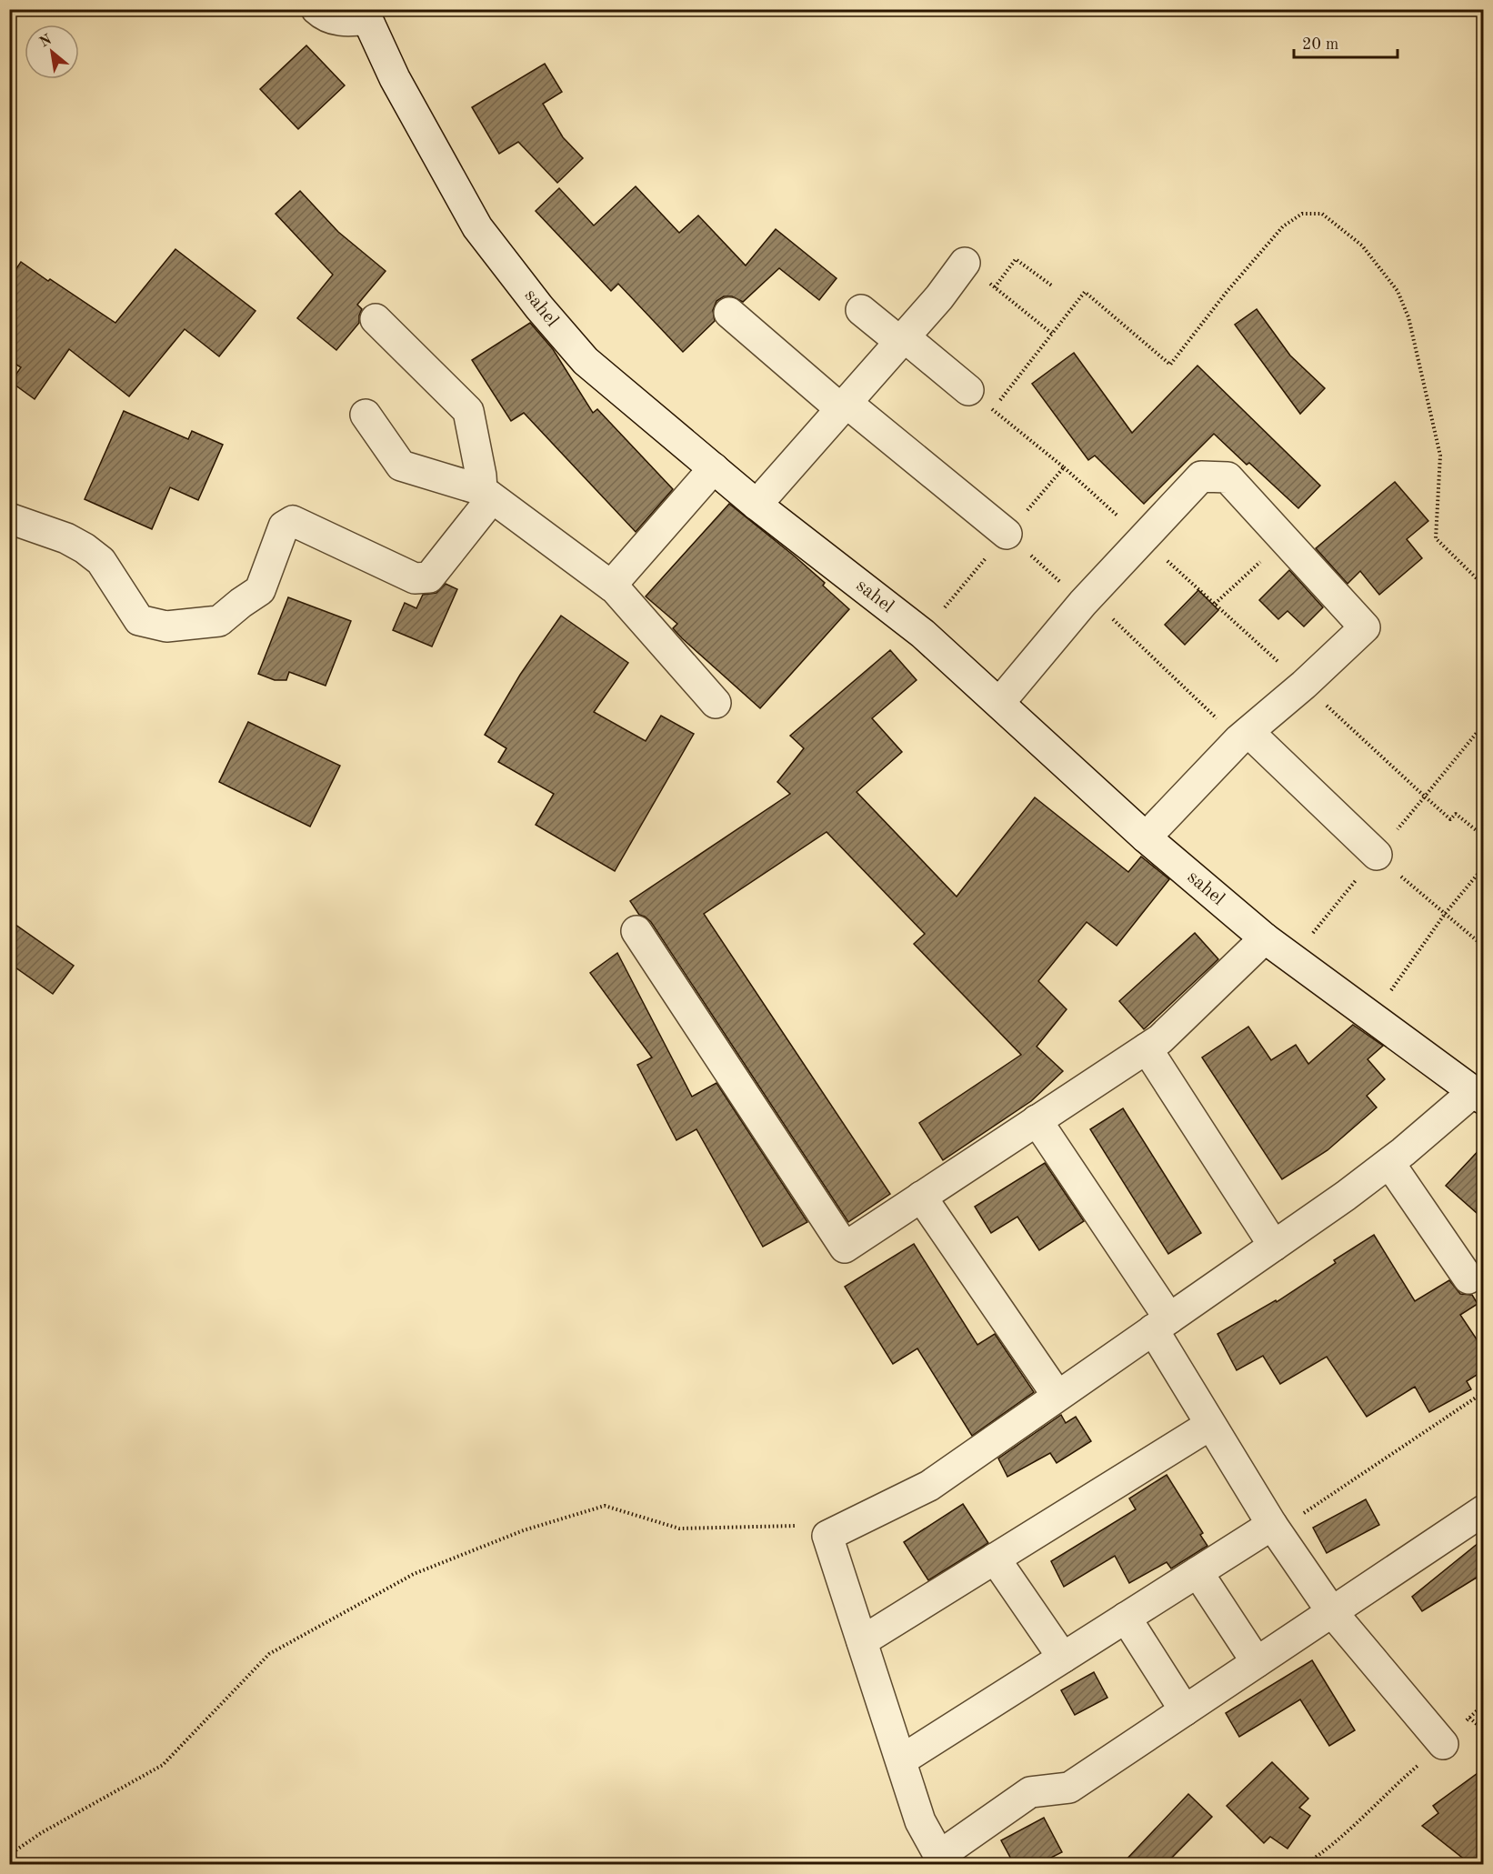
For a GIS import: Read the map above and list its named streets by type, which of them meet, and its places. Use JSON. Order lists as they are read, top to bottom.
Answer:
{
  "streets": {
    "street": ["sahel"]
  },
  "scale_bar": "20 m",
  "north": "top left"
}
